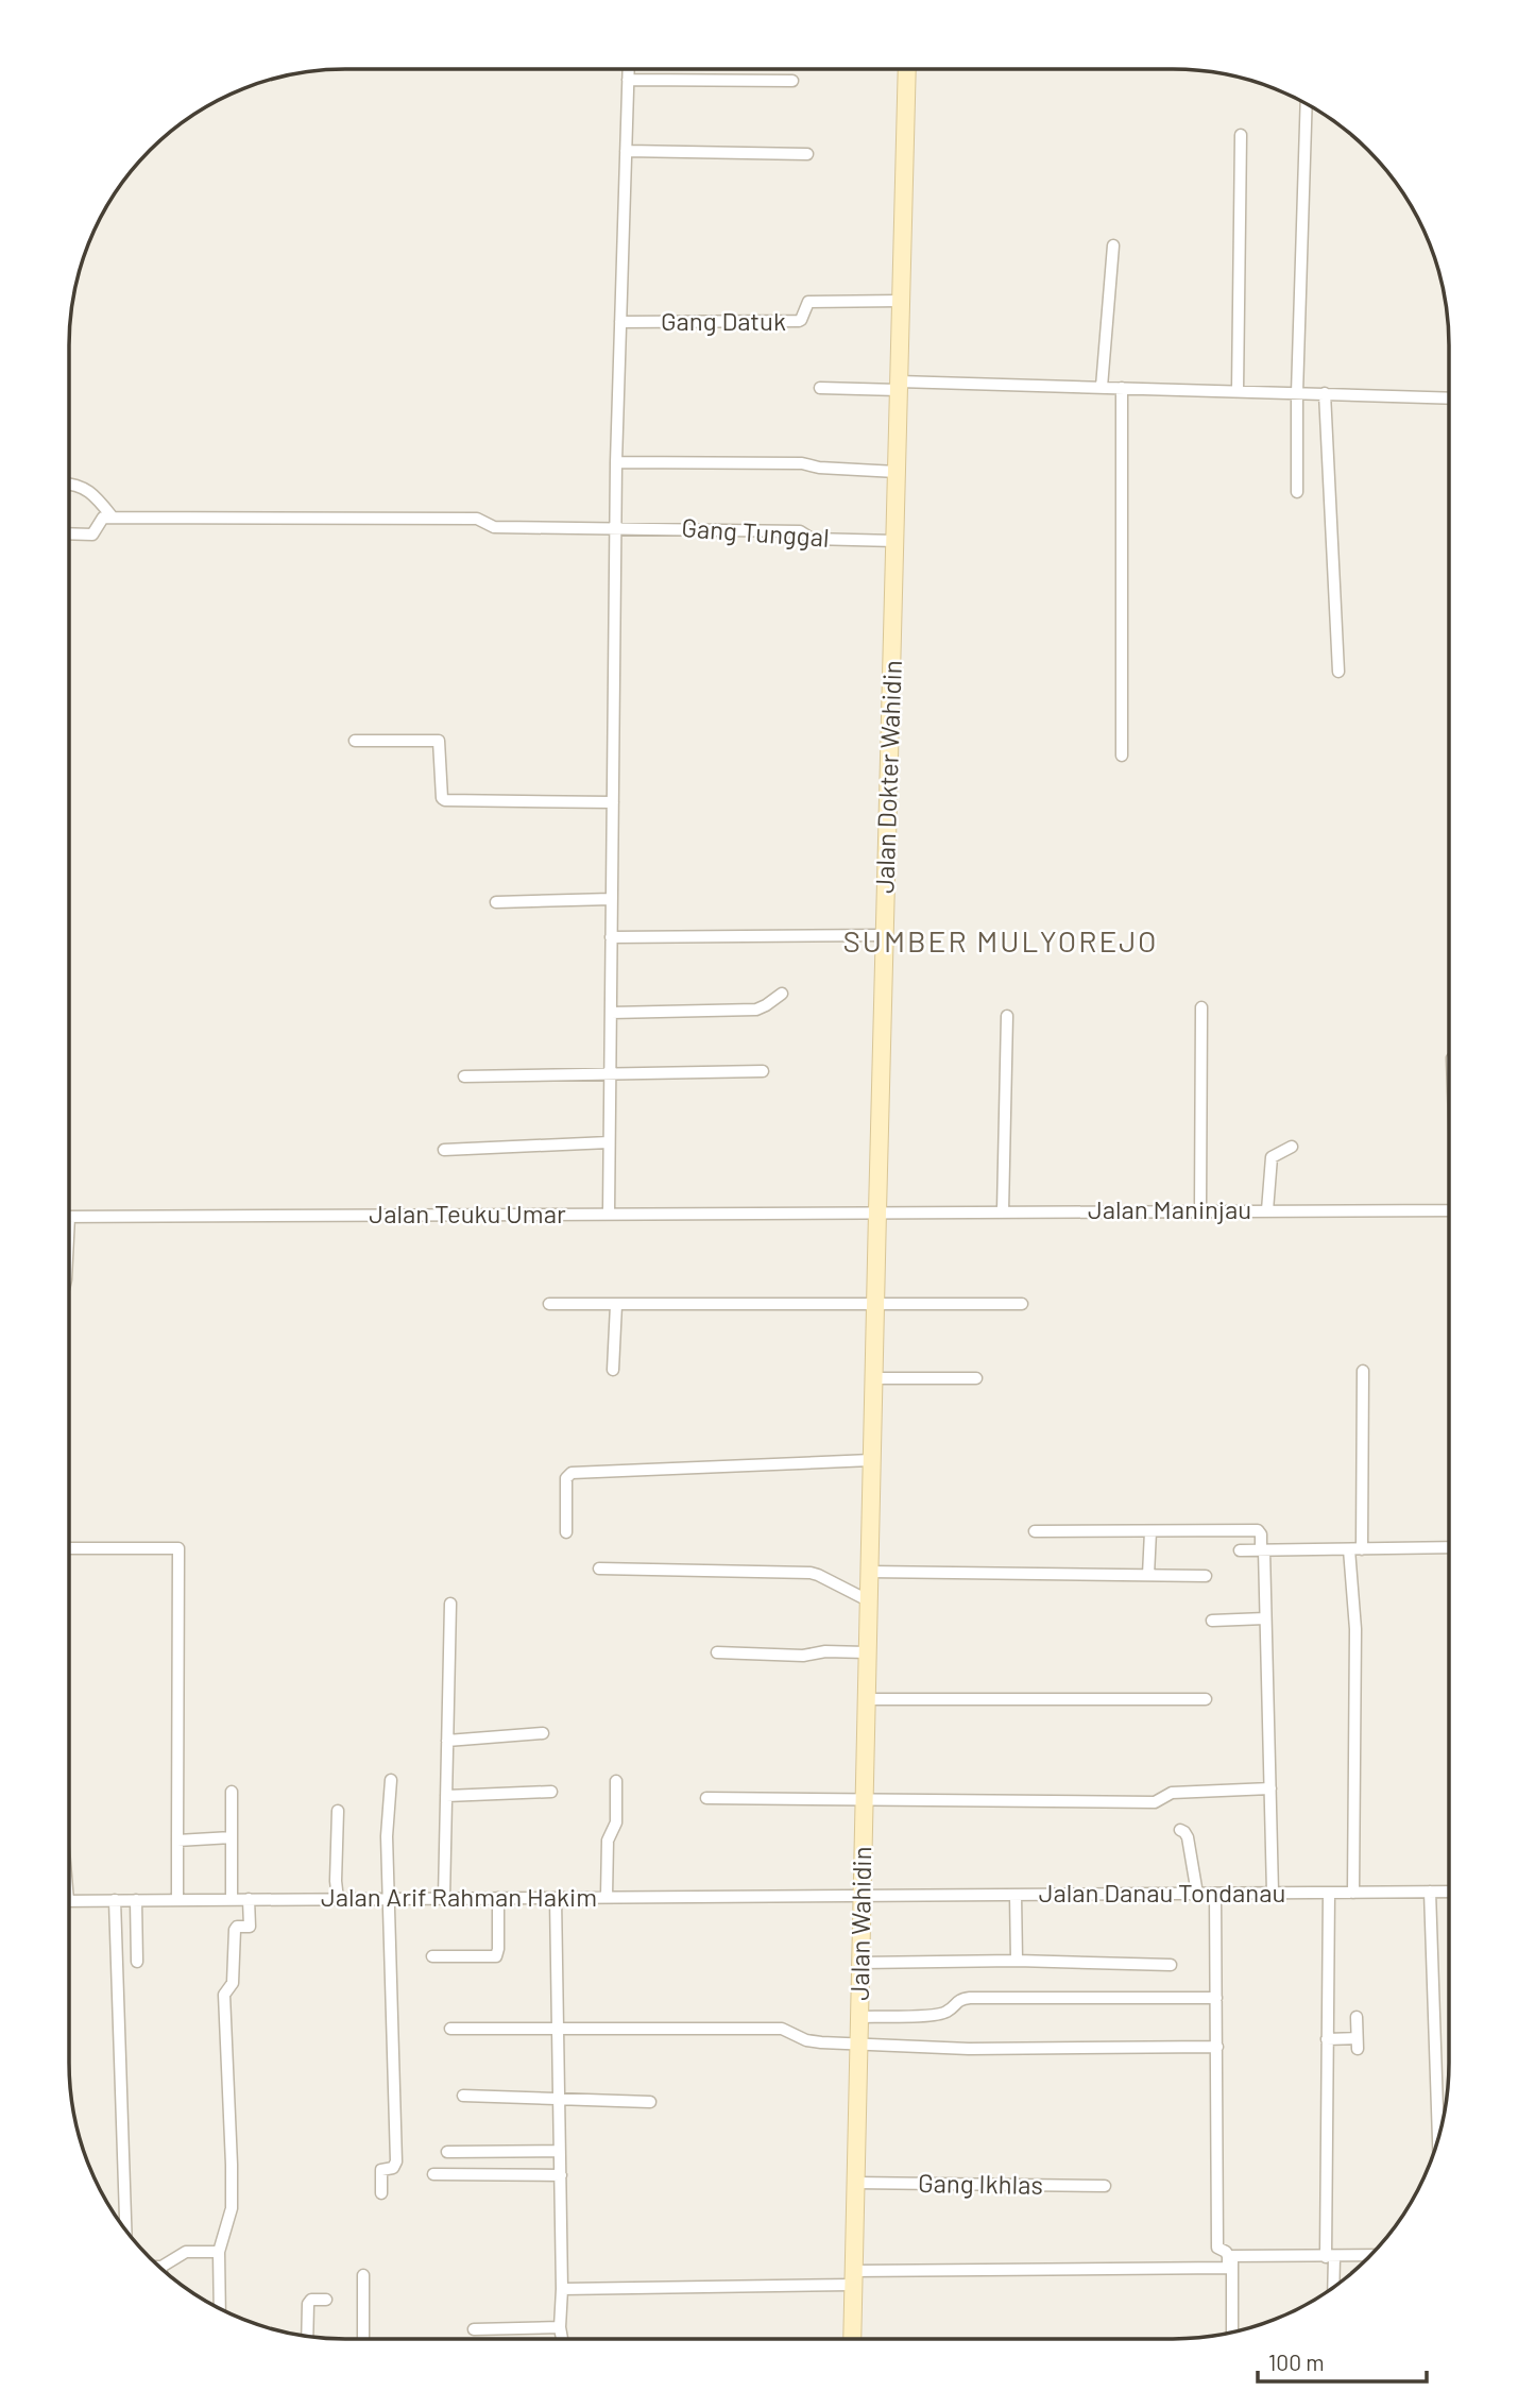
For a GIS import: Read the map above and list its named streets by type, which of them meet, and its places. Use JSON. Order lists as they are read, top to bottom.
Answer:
{
  "streets": {
    "street": [
      "Gang Datuk",
      "Gang Tunggal",
      "Jalan Dokter Wahidin",
      "Jalan Maninjau",
      "Jalan Teuku Umar",
      "Jalan Danau Tondanau",
      "Jalan Arif Rahman Hakim",
      "Jalan Wahidin",
      "Gang Ikhlas"
    ]
  },
  "crossings": [
    ["Gang Datuk", "Jalan Dokter Wahidin"],
    ["Gang Tunggal", "Jalan Dokter Wahidin"],
    ["Jalan Dokter Wahidin", "Jalan Maninjau"],
    ["Jalan Dokter Wahidin", "Jalan Teuku Umar"],
    ["Jalan Dokter Wahidin", "Jalan Wahidin"],
    ["Jalan Maninjau", "Jalan Teuku Umar"],
    ["Jalan Danau Tondanau", "Jalan Arif Rahman Hakim"],
    ["Jalan Danau Tondanau", "Jalan Wahidin"],
    ["Jalan Arif Rahman Hakim", "Jalan Wahidin"],
    ["Jalan Wahidin", "Gang Ikhlas"]
  ],
  "districts": ["SUMBER MULYOREJO"],
  "scale_bar": "100 m"
}
